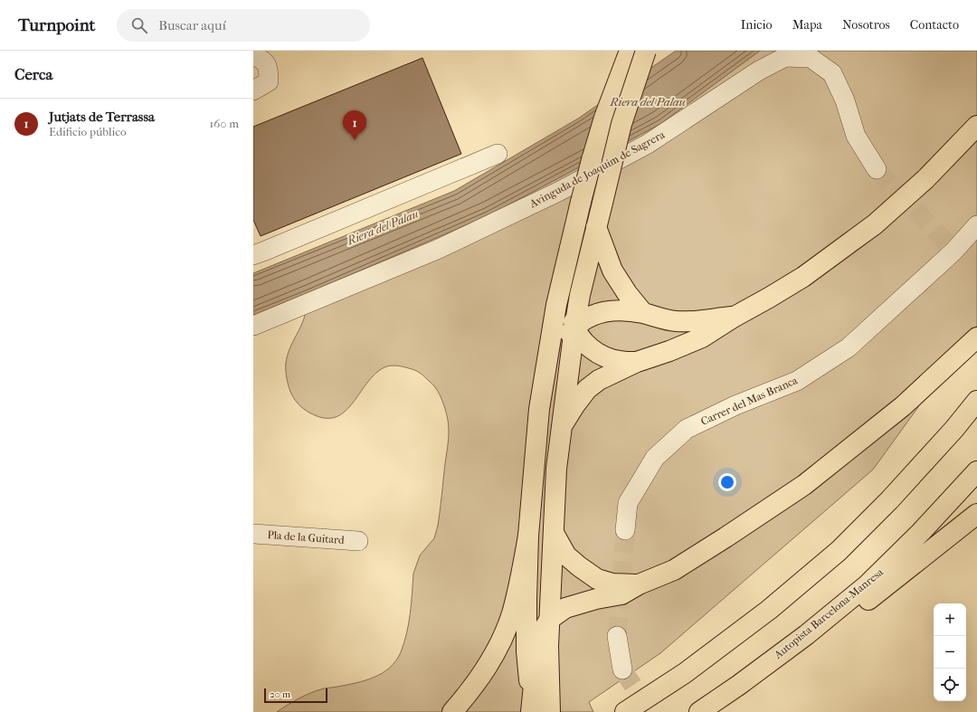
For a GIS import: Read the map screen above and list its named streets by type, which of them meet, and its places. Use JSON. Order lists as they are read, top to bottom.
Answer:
{
  "streets": {
    "main road": ["Autopista Barcelona-Manresa"],
    "street": ["Avinguda de Joaquim de Sagrera", "Carrer del Mas Branca", "Pla de la Guitard"]
  },
  "water": ["Riera del Palau"],
  "scale_bar": "20 m",
  "page": {
    "header": "Turnpoint",
    "search": "Buscar aquí",
    "nav": [
      "Inicio",
      "Mapa",
      "Nosotros",
      "Contacto"
    ],
    "heading": "Cerca",
    "list": [
      {
        "mark": "1",
        "name": "Jutjats de Terrassa",
        "note": "Edificio público",
        "value": "160 m"
      }
    ],
    "pins": "1",
    "map_buttons": ["+", "−"],
    "scale": "20 m"
  }
}
